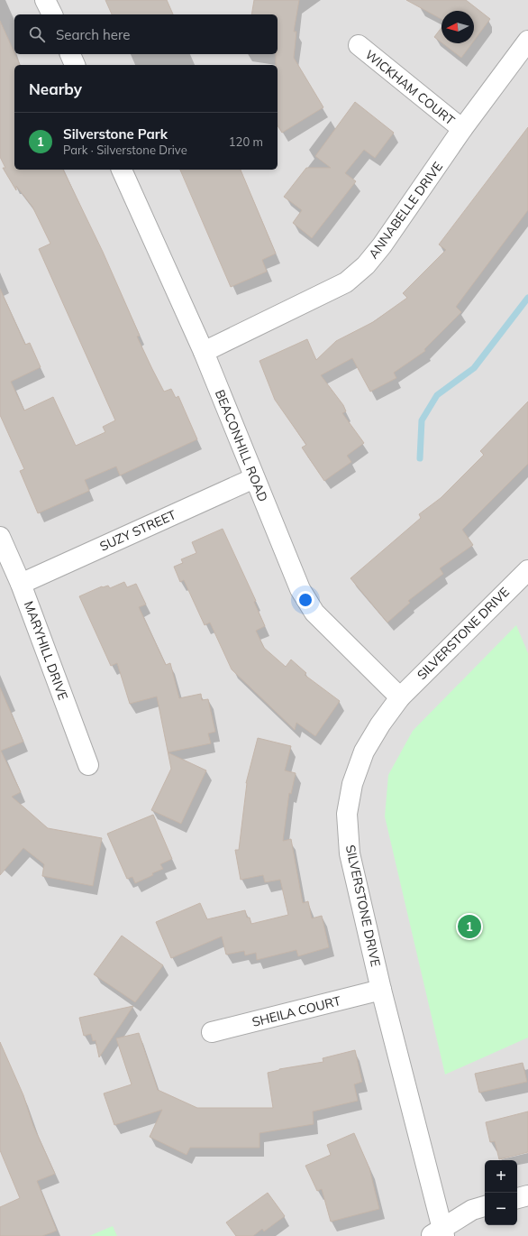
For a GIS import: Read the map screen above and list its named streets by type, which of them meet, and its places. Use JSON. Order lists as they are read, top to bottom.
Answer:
{
  "streets": {
    "street": [
      "WICKHAM COURT",
      "ANNABELLE DRIVE",
      "BEACONHILL ROAD",
      "SUZY STREET",
      "SILVERSTONE DRIVE",
      "MARYHILL DRIVE",
      "SHEILA COURT"
    ]
  },
  "crossings": [
    ["WICKHAM COURT", "ANNABELLE DRIVE"],
    ["ANNABELLE DRIVE", "BEACONHILL ROAD"],
    ["BEACONHILL ROAD", "SUZY STREET"],
    ["BEACONHILL ROAD", "SILVERSTONE DRIVE"],
    ["SUZY STREET", "MARYHILL DRIVE"],
    ["SILVERSTONE DRIVE", "SHEILA COURT"]
  ],
  "north": "left",
  "page": {
    "search": "Search here",
    "heading": "Nearby",
    "list": [
      {
        "mark": "1",
        "name": "Silverstone Park",
        "note": "Park · Silverstone Drive",
        "value": "120 m"
      }
    ],
    "pins": "1",
    "map_buttons": ["+", "−"]
  }
}
